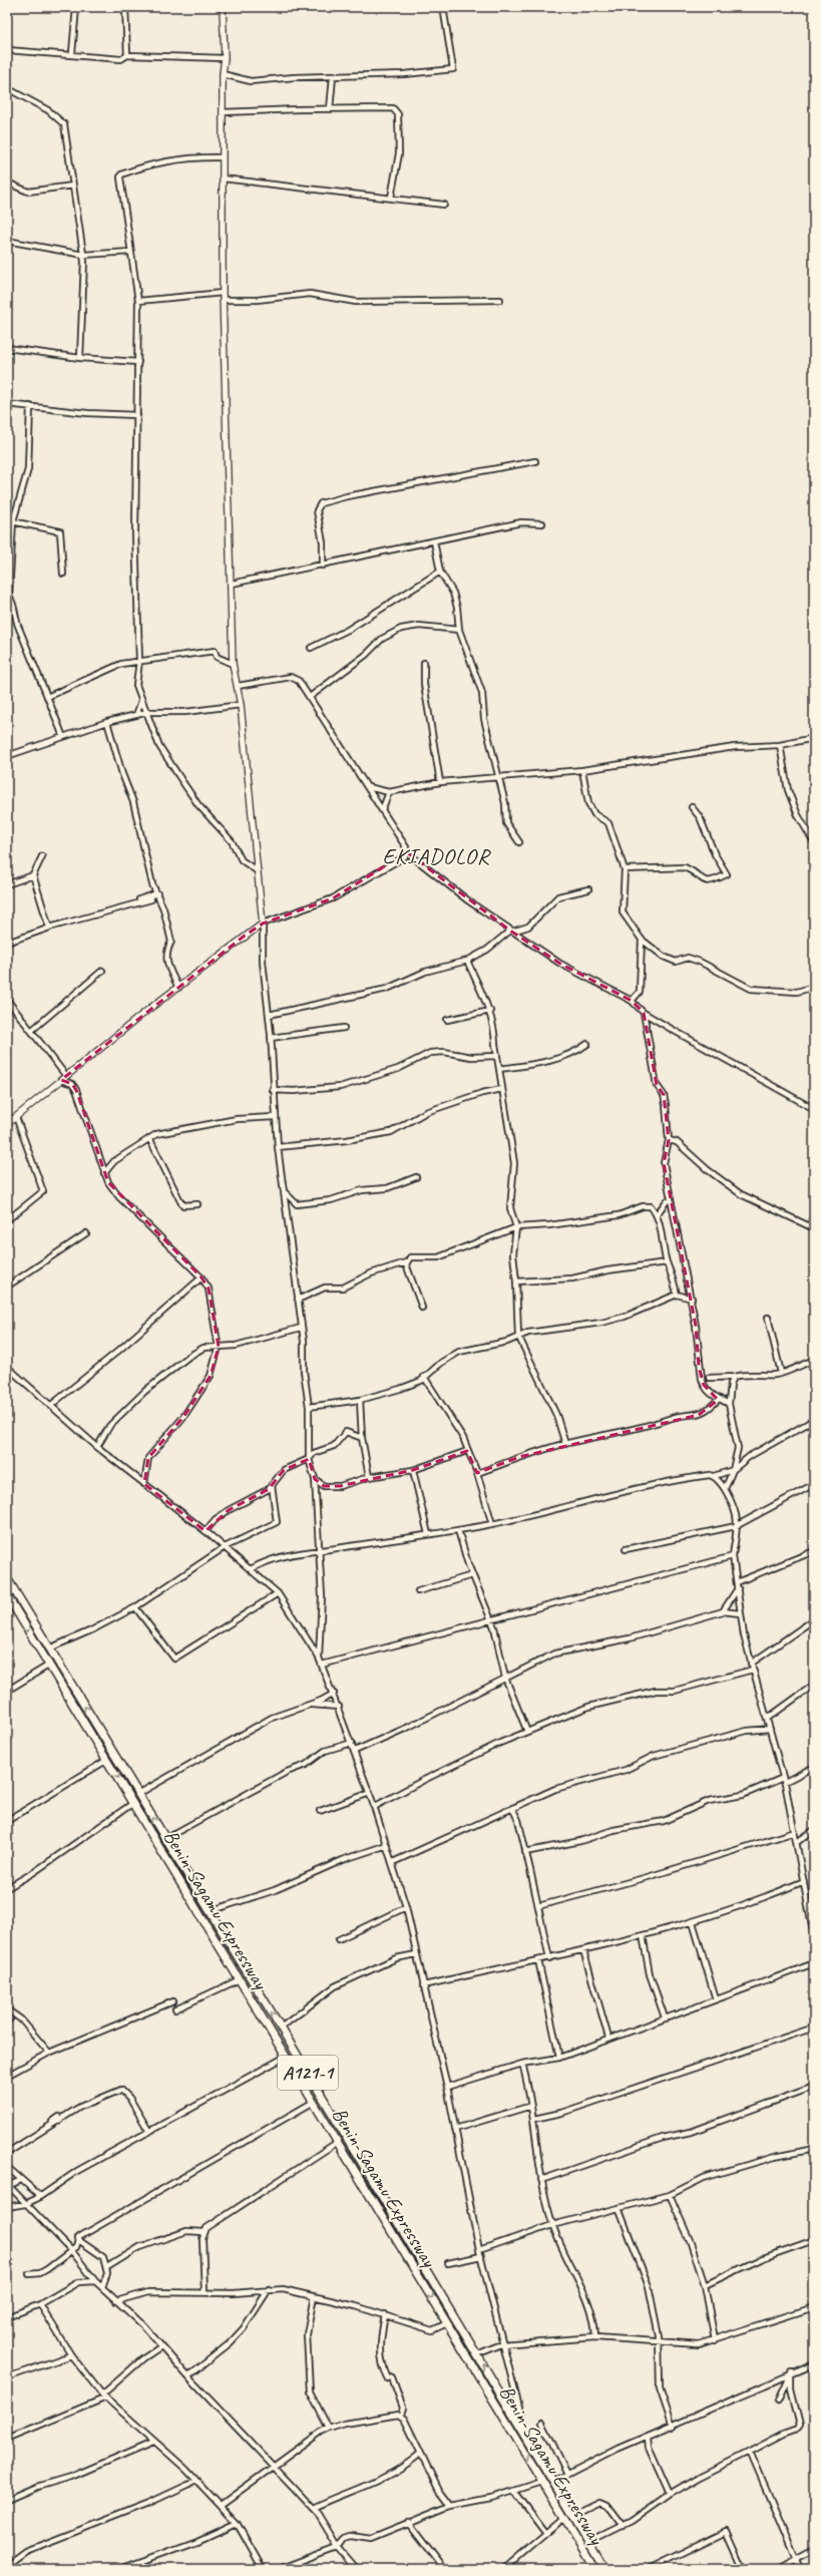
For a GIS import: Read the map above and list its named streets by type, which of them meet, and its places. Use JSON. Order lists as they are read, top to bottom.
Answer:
{
  "streets": {
    "highway": ["Benin-Sagamu Expressway", "A121-1"]
  },
  "districts": ["EKIADOLOR"]
}
